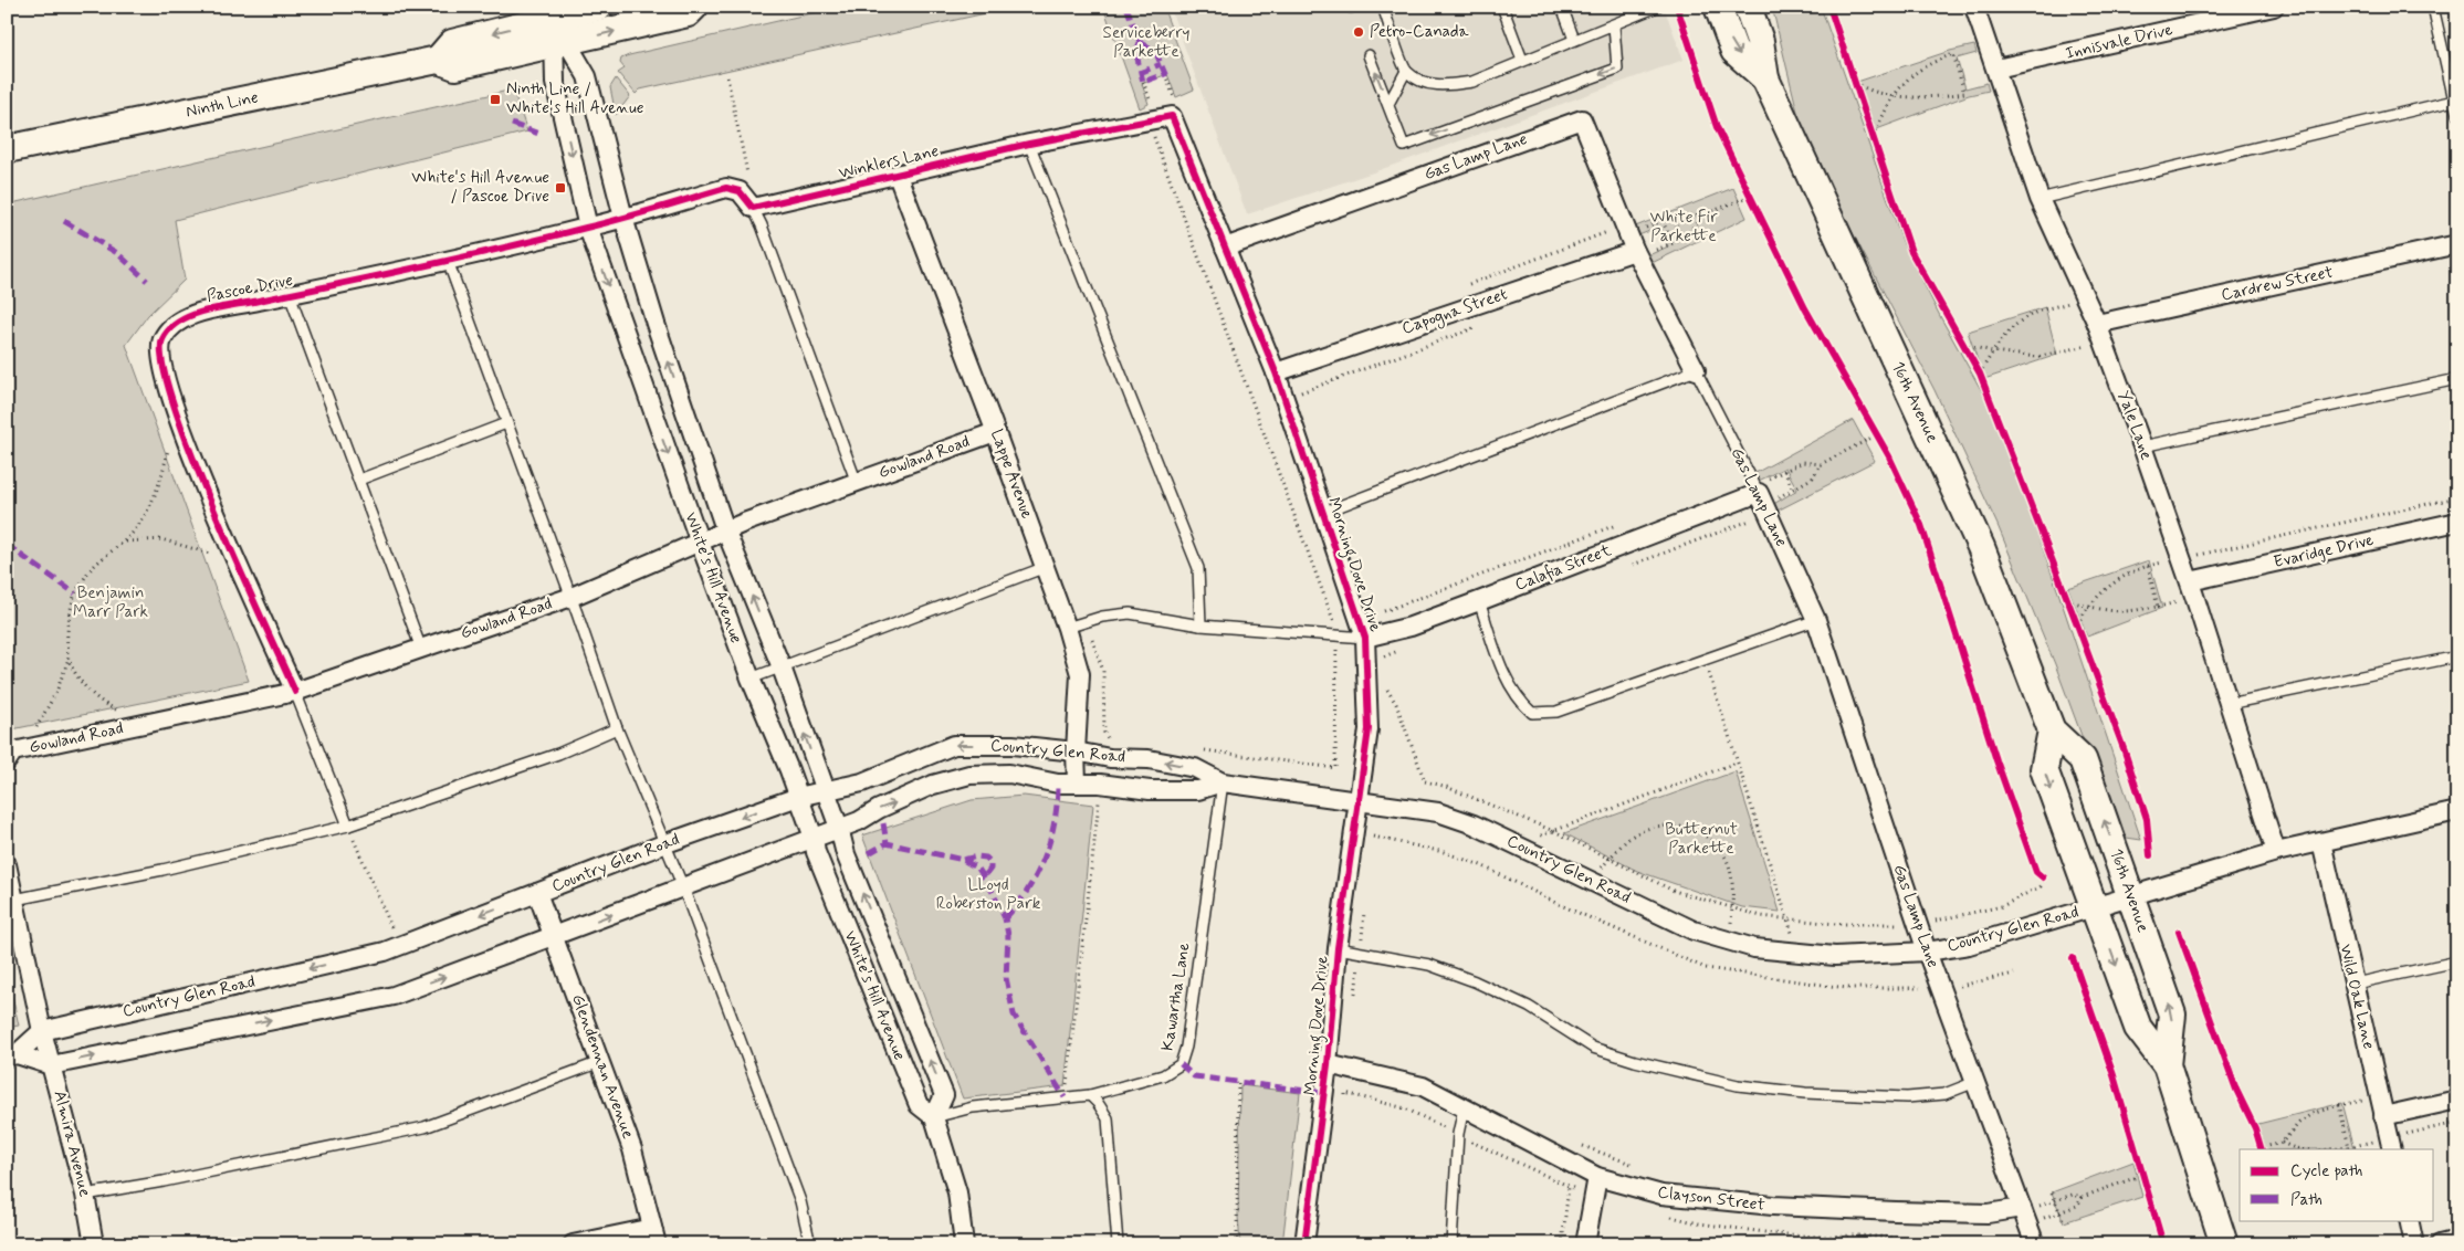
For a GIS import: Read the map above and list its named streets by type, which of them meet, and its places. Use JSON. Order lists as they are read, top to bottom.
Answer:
{
  "streets": {
    "main road": ["Ninth Line", "16th Avenue"],
    "street": [
      "Innisvale Drive",
      "Gas Lamp Lane",
      "Winklers Lane",
      "Cardrew Street",
      "Pascoe Drive",
      "Capogna Street",
      "Yale Lane",
      "Gowland Road",
      "Lappe Avenue",
      "Evaridge Drive",
      "Morning Dove Drive",
      "Calafia Street",
      "White's Hill Avenue",
      "Country Glen Road",
      "Wild Oak Lane",
      "Glendennan Avenue",
      "Almira Avenue",
      "Clayson Street"
    ],
    "lane": ["Kawartha Lane"]
  },
  "crossings": [
    ["Innisvale Drive", "Yale Lane"],
    ["Ninth Line", "White's Hill Avenue"],
    ["Gas Lamp Lane", "Capogna Street"],
    ["Gas Lamp Lane", "Morning Dove Drive"],
    ["Gas Lamp Lane", "Calafia Street"],
    ["Gas Lamp Lane", "Country Glen Road"],
    ["Gas Lamp Lane", "Clayson Street"],
    ["Winklers Lane", "Lappe Avenue"],
    ["Winklers Lane", "Morning Dove Drive"],
    ["Cardrew Street", "Yale Lane"],
    ["Pascoe Drive", "Gowland Road"],
    ["Pascoe Drive", "White's Hill Avenue"],
    ["Capogna Street", "Morning Dove Drive"],
    ["16th Avenue", "Country Glen Road"],
    ["Yale Lane", "Evaridge Drive"],
    ["Yale Lane", "Country Glen Road"],
    ["Gowland Road", "Lappe Avenue"],
    ["Gowland Road", "White's Hill Avenue"],
    ["Lappe Avenue", "Country Glen Road"],
    ["Morning Dove Drive", "Calafia Street"],
    ["Morning Dove Drive", "Country Glen Road"],
    ["Morning Dove Drive", "Clayson Street"],
    ["White's Hill Avenue", "Country Glen Road"],
    ["White's Hill Avenue", "Kawartha Lane"],
    ["Country Glen Road", "Kawartha Lane"],
    ["Country Glen Road", "Wild Oak Lane"],
    ["Country Glen Road", "Glendennan Avenue"],
    ["Country Glen Road", "Almira Avenue"]
  ],
  "parks": [
    "Serviceberry Parkette",
    "White Fir Parkette",
    "Benjamin Marr Park",
    "Butternut Parkette",
    "LLoyd Roberston Park"
  ],
  "places": {
    "other": ["Petro-Canada"],
    "transit": ["Ninth Line / White's Hill Avenue", "White's Hill Avenue / Pascoe Drive"]
  },
  "legend": ["Cycle path", "Path"]
}
